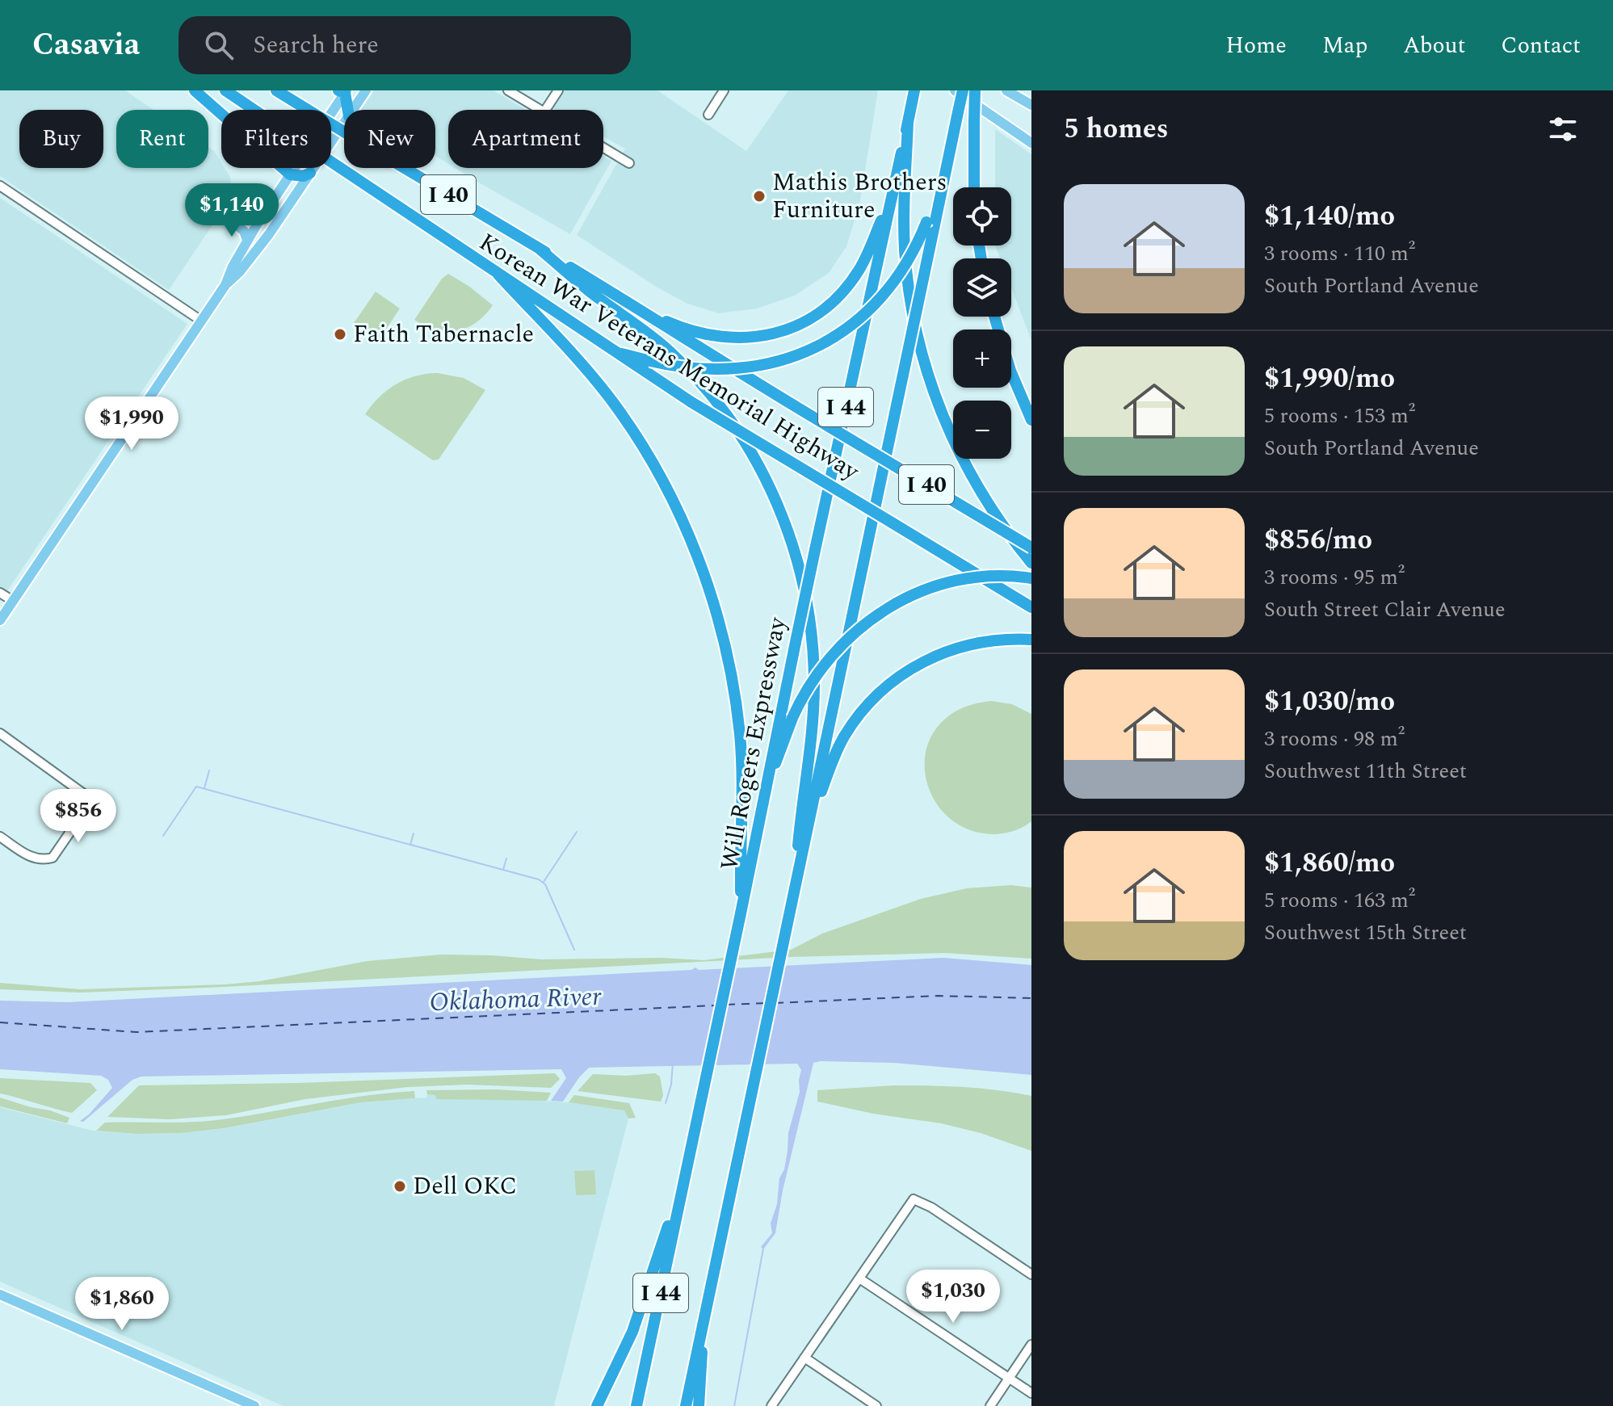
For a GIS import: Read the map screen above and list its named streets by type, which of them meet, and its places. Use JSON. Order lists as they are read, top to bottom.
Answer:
{
  "streets": {
    "highway": [
      "I 40",
      "Korean War Veterans Memorial Highway",
      "I 44",
      "Will Rogers Expressway"
    ]
  },
  "water": ["Oklahoma River"],
  "places": ["Mathis Brothers Furniture", "Faith Tabernacle", "Dell OKC"],
  "page": {
    "header": "Casavia",
    "search": "Search here",
    "nav": [
      "Home",
      "Map",
      "About",
      "Contact"
    ],
    "heading": "5 homes",
    "chip": [
      "Buy",
      "Rent",
      "Filters",
      "New",
      "Apartment"
    ],
    "list": [
      {
        "name": "$1,140/mo",
        "note": "3 rooms · 110 m² · South Portland Avenue"
      },
      {
        "name": "$1,990/mo",
        "note": "5 rooms · 153 m² · South Portland Avenue"
      },
      {
        "name": "$856/mo",
        "note": "3 rooms · 95 m² · South Street Clair Avenue"
      },
      {
        "name": "$1,030/mo",
        "note": "3 rooms · 98 m² · Southwest 11th Street"
      },
      {
        "name": "$1,860/mo",
        "note": "5 rooms · 163 m² · Southwest 15th Street"
      }
    ],
    "price": [
      "$1,140",
      "$1,990",
      "$856",
      "$1,030",
      "$1,860"
    ],
    "map_buttons": ["+", "−"]
  }
}
